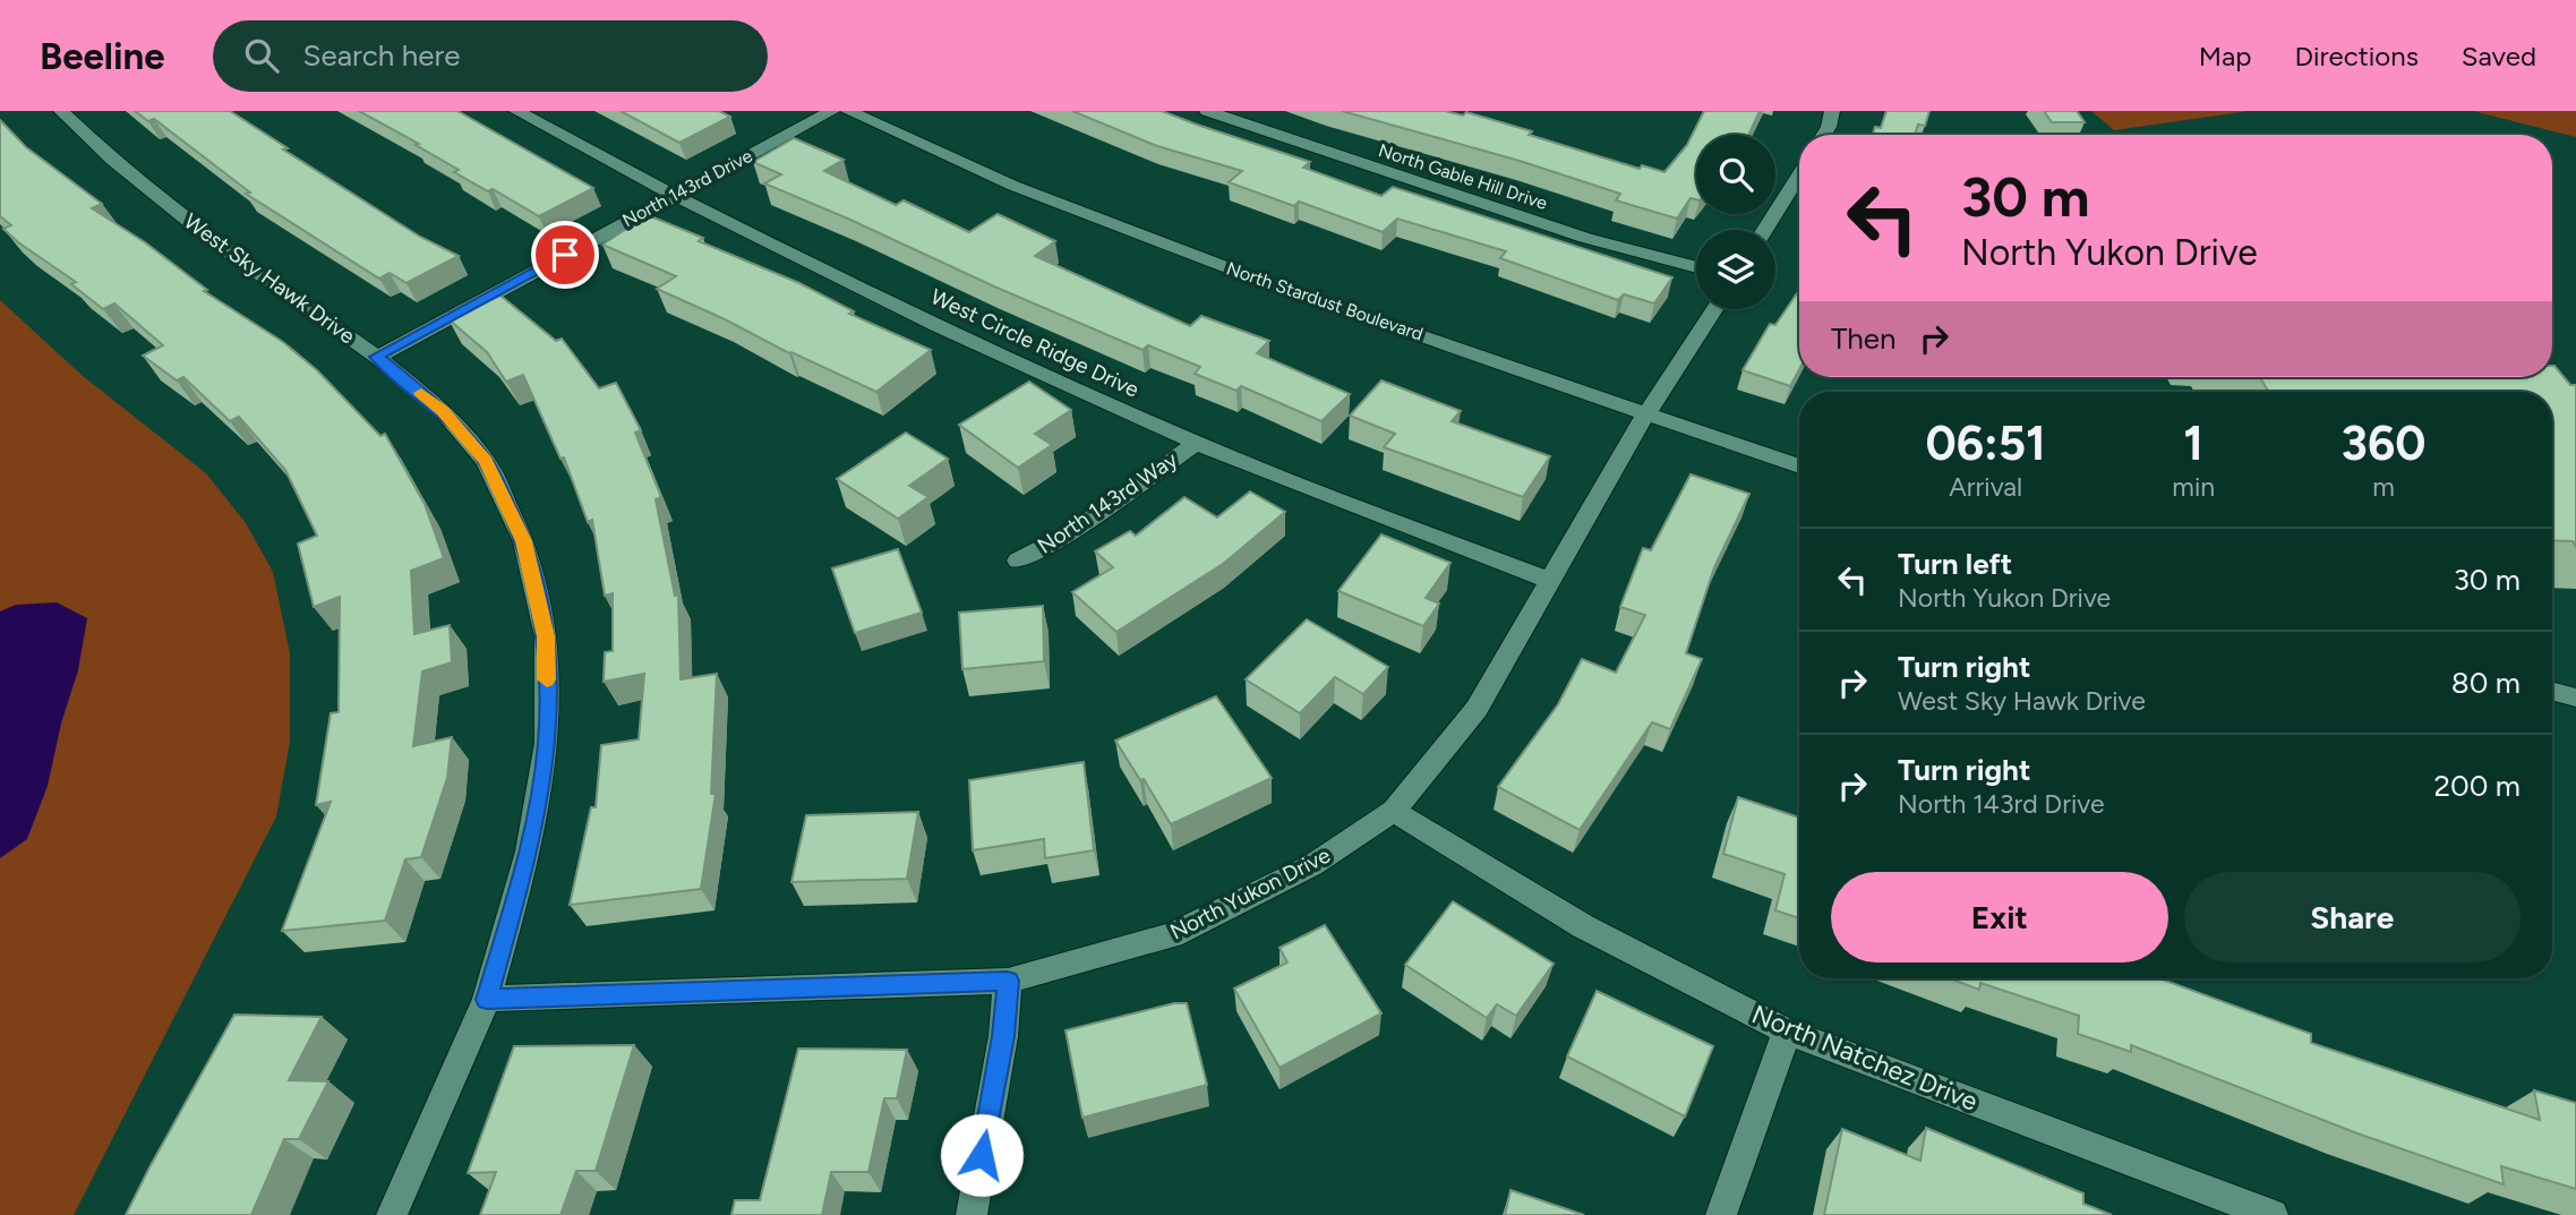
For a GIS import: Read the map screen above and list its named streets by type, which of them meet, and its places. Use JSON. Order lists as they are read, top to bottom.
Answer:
{
  "streets": {
    "street": [
      "North Gable Hill Drive",
      "North 143rd Drive",
      "West Sky Hawk Drive",
      "North Stardust Boulevard",
      "West Circle Ridge Drive",
      "North 143rd Way",
      "North Yukon Drive",
      "North Natchez Drive"
    ]
  },
  "crossings": [
    ["North 143rd Drive", "West Sky Hawk Drive"],
    ["North 143rd Drive", "West Circle Ridge Drive"],
    ["West Sky Hawk Drive", "North Yukon Drive"],
    ["North Stardust Boulevard", "North Yukon Drive"],
    ["West Circle Ridge Drive", "North 143rd Way"],
    ["West Circle Ridge Drive", "North Yukon Drive"],
    ["North Yukon Drive", "North Natchez Drive"]
  ],
  "page": {
    "header": "Beeline",
    "search": "Search here",
    "nav": ["Map", "Directions", "Saved"],
    "turn": ["30 m", "North Yukon Drive"],
    "then": "Then",
    "eta": [
      "06:51",
      "Arrival",
      "1",
      "min",
      "360",
      "m"
    ],
    "list": [
      {
        "name": "Turn left",
        "note": "North Yukon Drive",
        "value": "30 m"
      },
      {
        "name": "Turn right",
        "note": "West Sky Hawk Drive",
        "value": "80 m"
      },
      {
        "name": "Turn right",
        "note": "North 143rd Drive",
        "value": "200 m"
      }
    ],
    "buttons": ["Exit", "Share"]
  }
}
